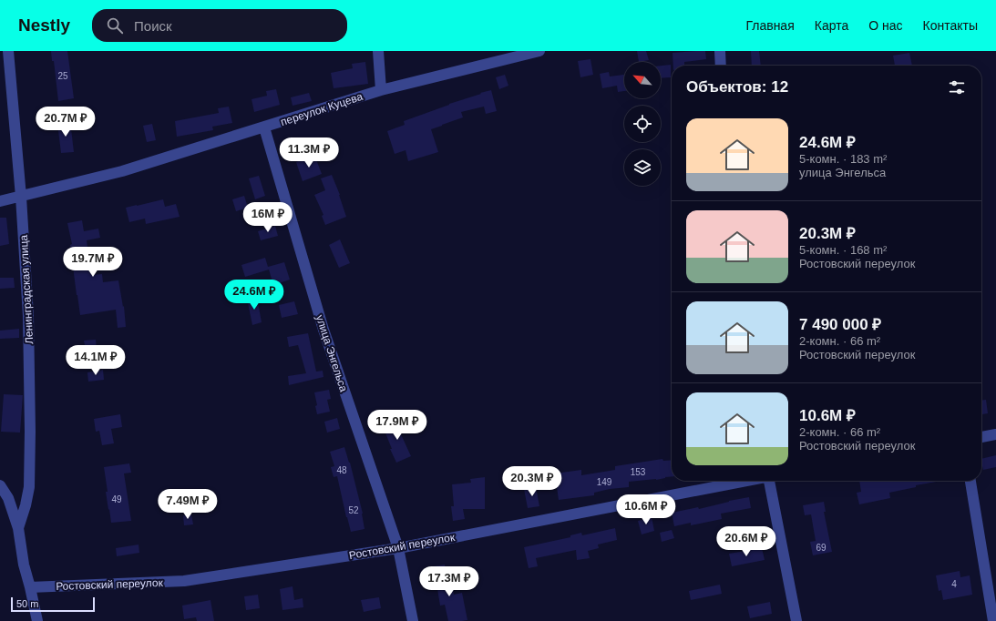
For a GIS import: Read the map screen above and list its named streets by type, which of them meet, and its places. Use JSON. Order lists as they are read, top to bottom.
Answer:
{
  "streets": {
    "street": [
      "переулок Куцева",
      "Ленинградская улица",
      "улица Энгельса",
      "Ростовский переулок"
    ]
  },
  "crossings": [
    ["переулок Куцева", "Ленинградская улица"],
    ["переулок Куцева", "улица Энгельса"],
    ["Ленинградская улица", "Ростовский переулок"],
    ["улица Энгельса", "Ростовский переулок"]
  ],
  "house_numbers": [
    "25",
    "48",
    "153",
    "149",
    "49",
    "52",
    "69",
    "4"
  ],
  "scale_bar": "50 m",
  "north": "top left",
  "page": {
    "header": "Nestly",
    "search": "Поиск",
    "nav": [
      "Главная",
      "Карта",
      "О нас",
      "Контакты"
    ],
    "heading": "Объектов: 12",
    "price": [
      "20.7M ₽",
      "11.3M ₽",
      "16M ₽",
      "19.7M ₽",
      "24.6M ₽",
      "14.1M ₽",
      "17.9M ₽",
      "20.3M ₽",
      "7.49M ₽",
      "10.6M ₽",
      "20.6M ₽",
      "17.3M ₽"
    ],
    "list": [
      {
        "name": "24.6M ₽",
        "note": "5-комн. · 183 m² · улица Энгельса"
      },
      {
        "name": "20.3M ₽",
        "note": "5-комн. · 168 m² · Ростовский переулок"
      },
      {
        "name": "7 490 000 ₽",
        "note": "2-комн. · 66 m² · Ростовский переулок"
      },
      {
        "name": "10.6M ₽",
        "note": "2-комн. · 66 m² · Ростовский переулок"
      }
    ],
    "scale": "50 m"
  }
}
